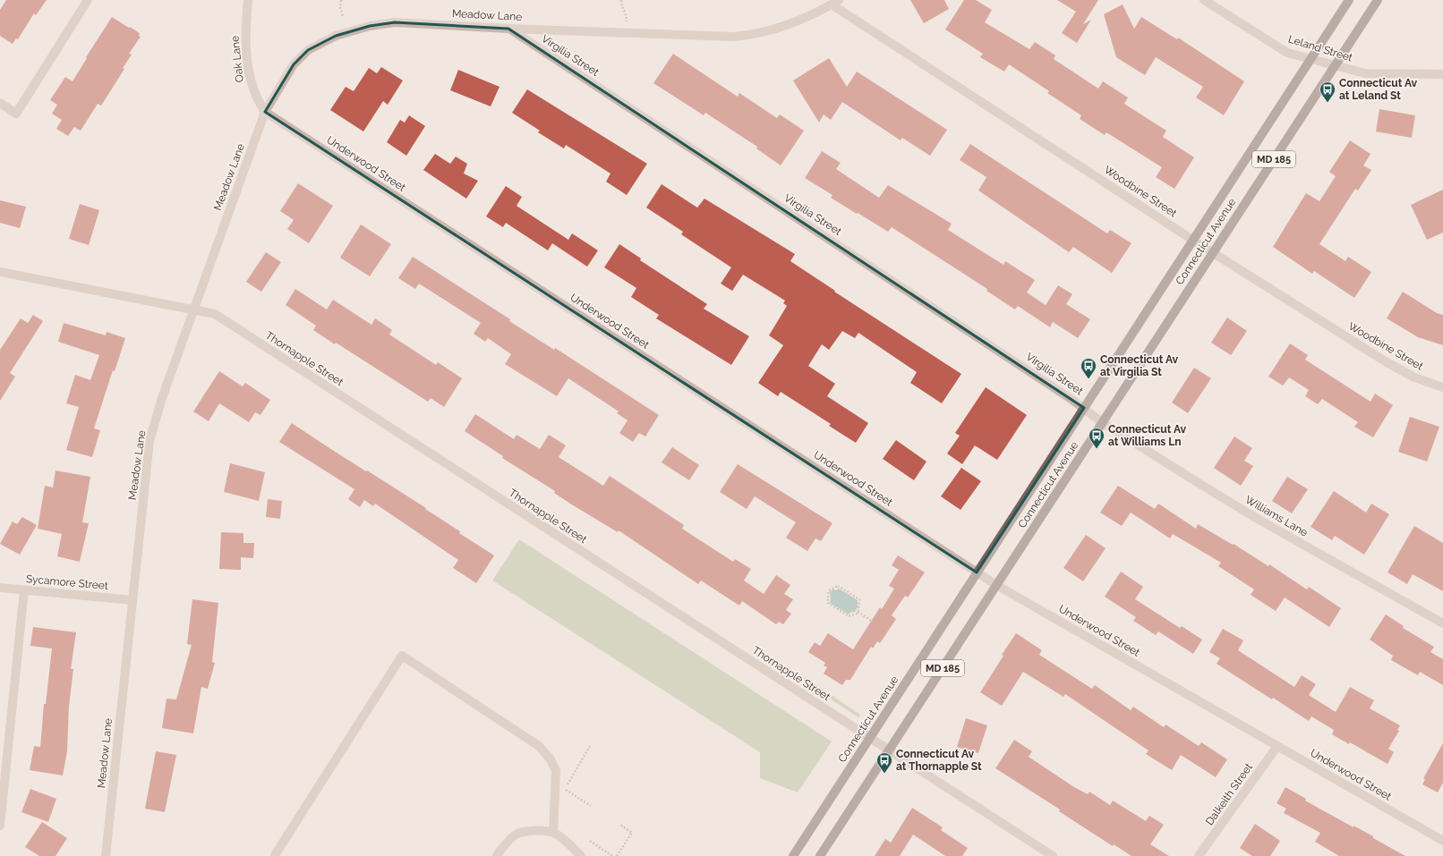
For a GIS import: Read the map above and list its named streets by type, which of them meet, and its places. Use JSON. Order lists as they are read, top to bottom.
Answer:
{
  "streets": {
    "main road": ["MD 185", "Connecticut Avenue"],
    "street": [
      "Meadow Lane",
      "Leland Street",
      "Virgilia Street",
      "Oak Lane",
      "Underwood Street",
      "Woodbine Street",
      "Thornapple Street",
      "Williams Lane",
      "Sycamore Street",
      "Dalkeith Street"
    ]
  },
  "crossings": [
    ["Meadow Lane", "Virgilia Street"],
    ["Meadow Lane", "Oak Lane"],
    ["Meadow Lane", "Underwood Street"],
    ["Meadow Lane", "Woodbine Street"],
    ["Meadow Lane", "Thornapple Street"],
    ["Meadow Lane", "Sycamore Street"],
    ["Leland Street", "Connecticut Avenue"],
    ["Virgilia Street", "Connecticut Avenue"],
    ["Virgilia Street", "Williams Lane"],
    ["Oak Lane", "Underwood Street"],
    ["Underwood Street", "Connecticut Avenue"],
    ["Underwood Street", "Dalkeith Street"],
    ["Woodbine Street", "Connecticut Avenue"],
    ["Connecticut Avenue", "Thornapple Street"],
    ["Connecticut Avenue", "Williams Lane"]
  ],
  "places": {
    "bus stop": [
      "Connecticut Av at Leland St",
      "Connecticut Av at Virgilia St",
      "Connecticut Av at Williams Ln",
      "Connecticut Av at Thornapple St"
    ]
  }
}
